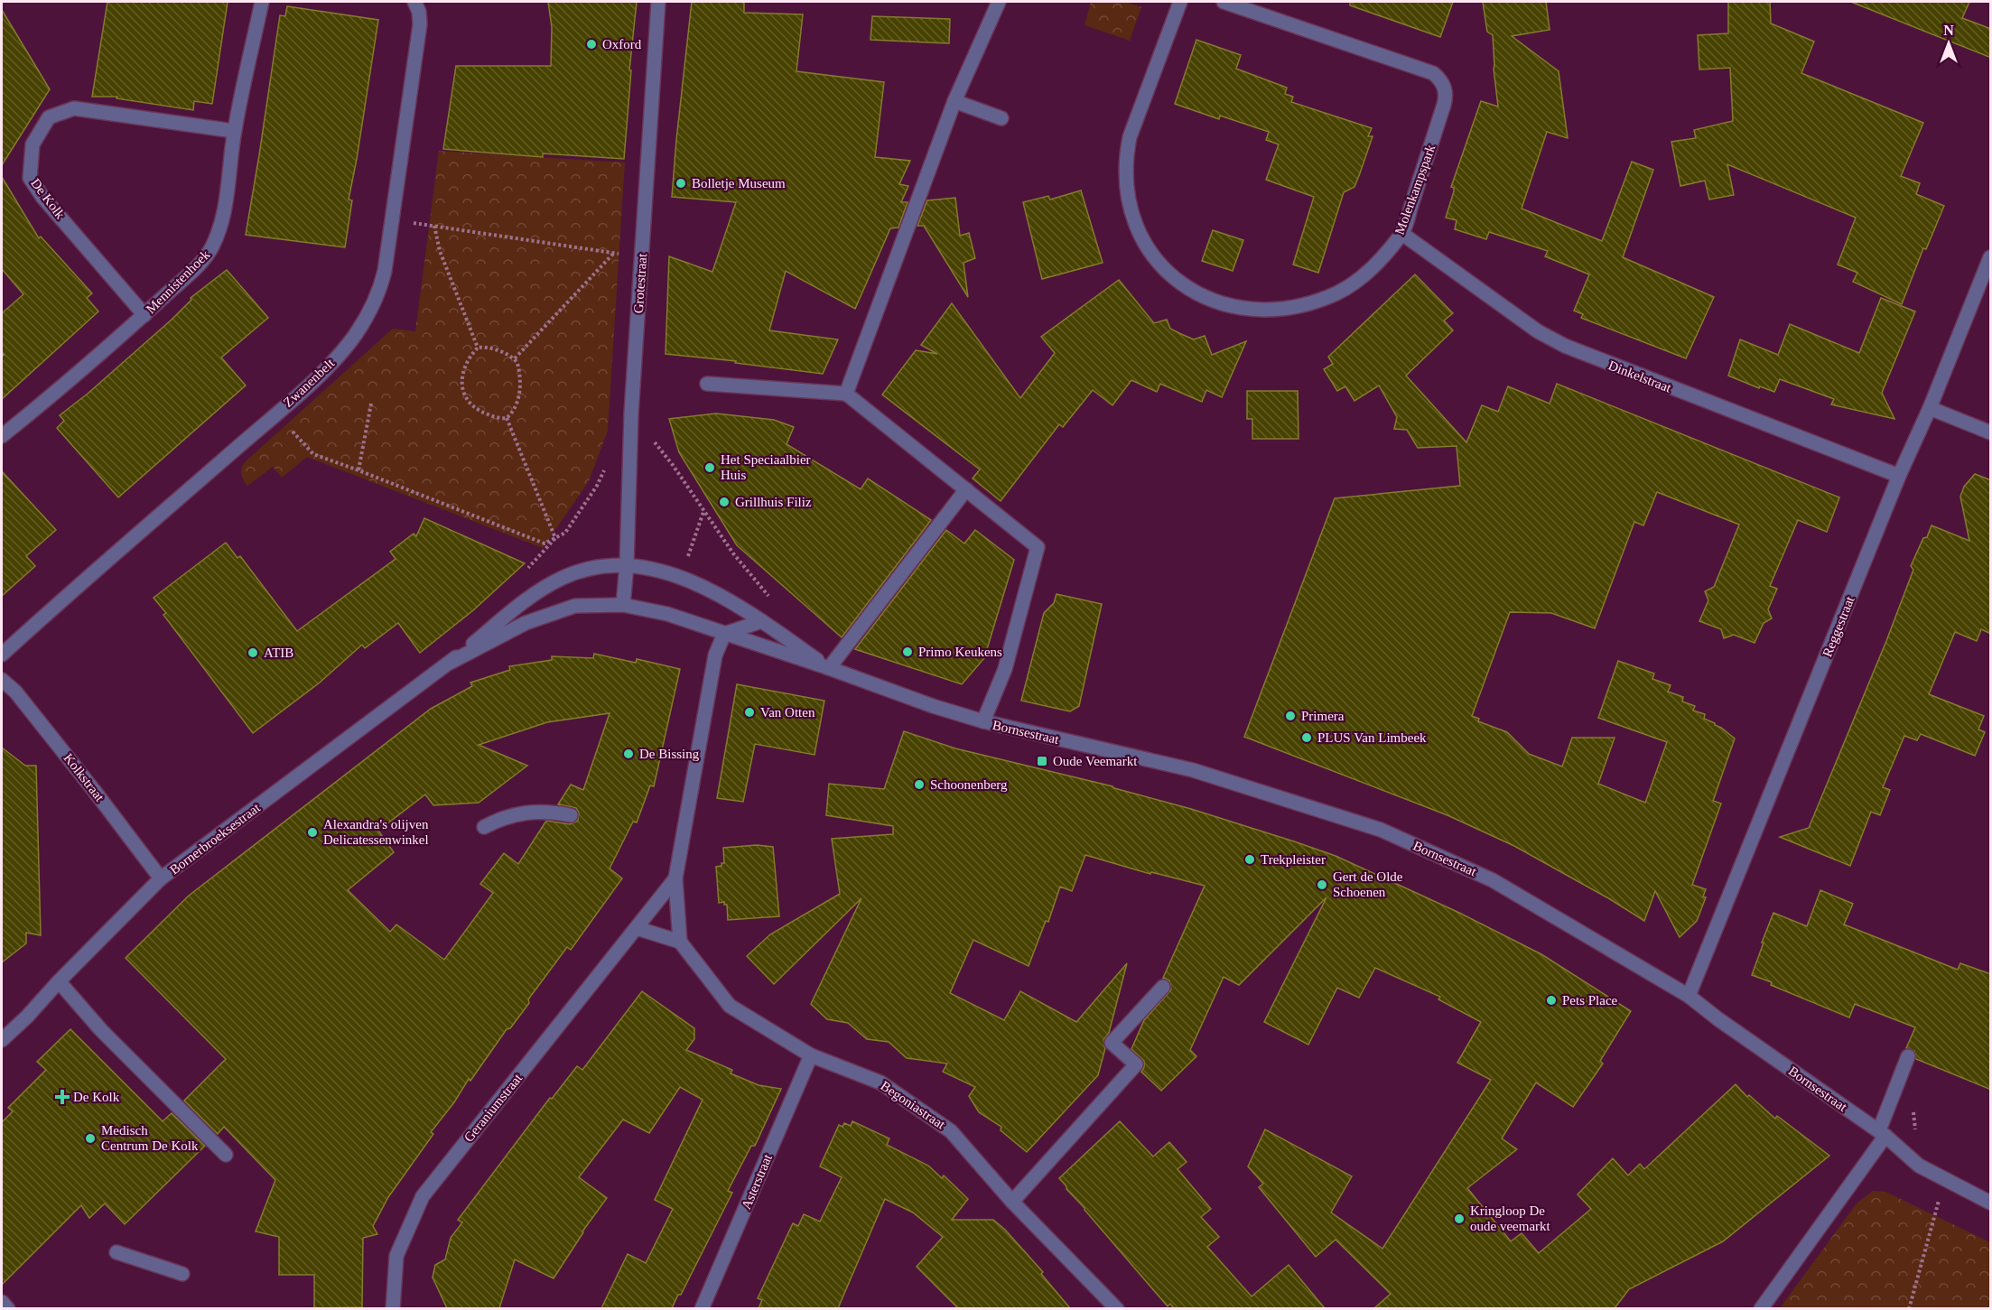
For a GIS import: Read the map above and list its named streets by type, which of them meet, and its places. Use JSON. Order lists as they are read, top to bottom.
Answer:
{
  "streets": {
    "street": [
      "Molenkampspark",
      "De Kolk",
      "Mennistenhoek",
      "Grotestraat",
      "Dinkelstraat",
      "Zwanenbelt",
      "Reggestraat",
      "Bornsestraat",
      "Kolkstraat",
      "Bornerbroeksestraat",
      "Begoniastraat",
      "Geraniumstraat",
      "Asterstraat"
    ]
  },
  "crossings": [
    ["Molenkampspark", "Dinkelstraat"],
    ["De Kolk", "Mennistenhoek"],
    ["Grotestraat", "Bornsestraat"],
    ["Grotestraat", "Bornerbroeksestraat"],
    ["Dinkelstraat", "Reggestraat"],
    ["Reggestraat", "Bornsestraat"],
    ["Bornsestraat", "Bornerbroeksestraat"],
    ["Bornsestraat", "Geraniumstraat"],
    ["Kolkstraat", "Bornerbroeksestraat"],
    ["Begoniastraat", "Asterstraat"]
  ],
  "places": {
    "other": [
      "Oxford",
      "Bolletje Museum",
      "Het Speciaalbier Huis",
      "Grillhuis Filiz",
      "Primo Keukens",
      "ATIB",
      "Van Otten",
      "Primera",
      "PLUS Van Limbeek",
      "De Bissing",
      "Schoonenberg",
      "Alexandra's olijven Delicatessenwinkel",
      "Trekpleister",
      "Gert de Olde Schoenen",
      "Pets Place",
      "Medisch Centrum De Kolk",
      "Kringloop De oude veemarkt"
    ],
    "transit": ["Oude Veemarkt"],
    "health": ["De Kolk"]
  },
  "north": "top"
}
